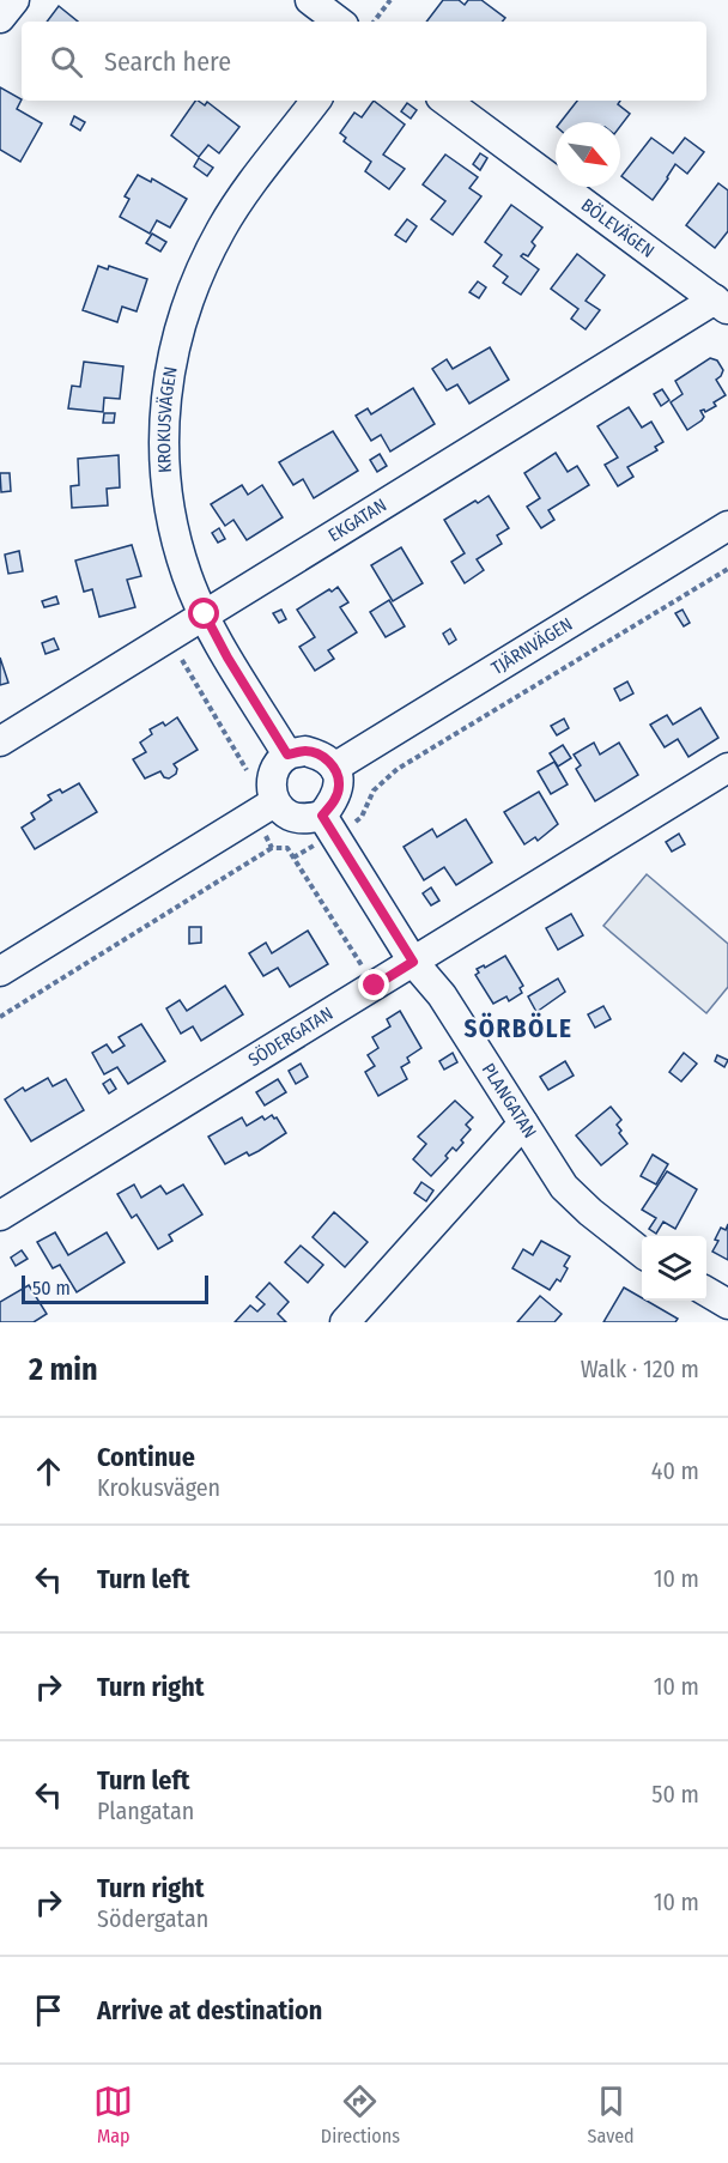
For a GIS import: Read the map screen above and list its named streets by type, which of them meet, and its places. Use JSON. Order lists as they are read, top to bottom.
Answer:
{
  "streets": {
    "street": [
      "BÖLEVÄGEN",
      "KROKUSVÄGEN",
      "EKGATAN",
      "TJÄRNVÄGEN",
      "SÖDERGATAN",
      "PLANGATAN"
    ]
  },
  "crossings": [
    ["BÖLEVÄGEN", "EKGATAN"],
    ["KROKUSVÄGEN", "EKGATAN"],
    ["KROKUSVÄGEN", "TJÄRNVÄGEN"],
    ["KROKUSVÄGEN", "PLANGATAN"],
    ["TJÄRNVÄGEN", "PLANGATAN"],
    ["SÖDERGATAN", "PLANGATAN"]
  ],
  "districts": ["SÖRBÖLE"],
  "scale_bar": "50 m",
  "north": "bottom right",
  "page": {
    "search": "Search here",
    "scale": "50 m",
    "heading": ["2 min", "Walk · 120 m"],
    "list": [
      ["Continue", "Krokusvägen", "40 m"],
      ["Turn left", "10 m"],
      ["Turn right", "10 m"],
      ["Turn left", "Plangatan", "50 m"],
      ["Turn right", "Södergatan", "10 m"],
      "Arrive at destination"
    ],
    "nav": ["Map", "Directions", "Saved"]
  }
}
